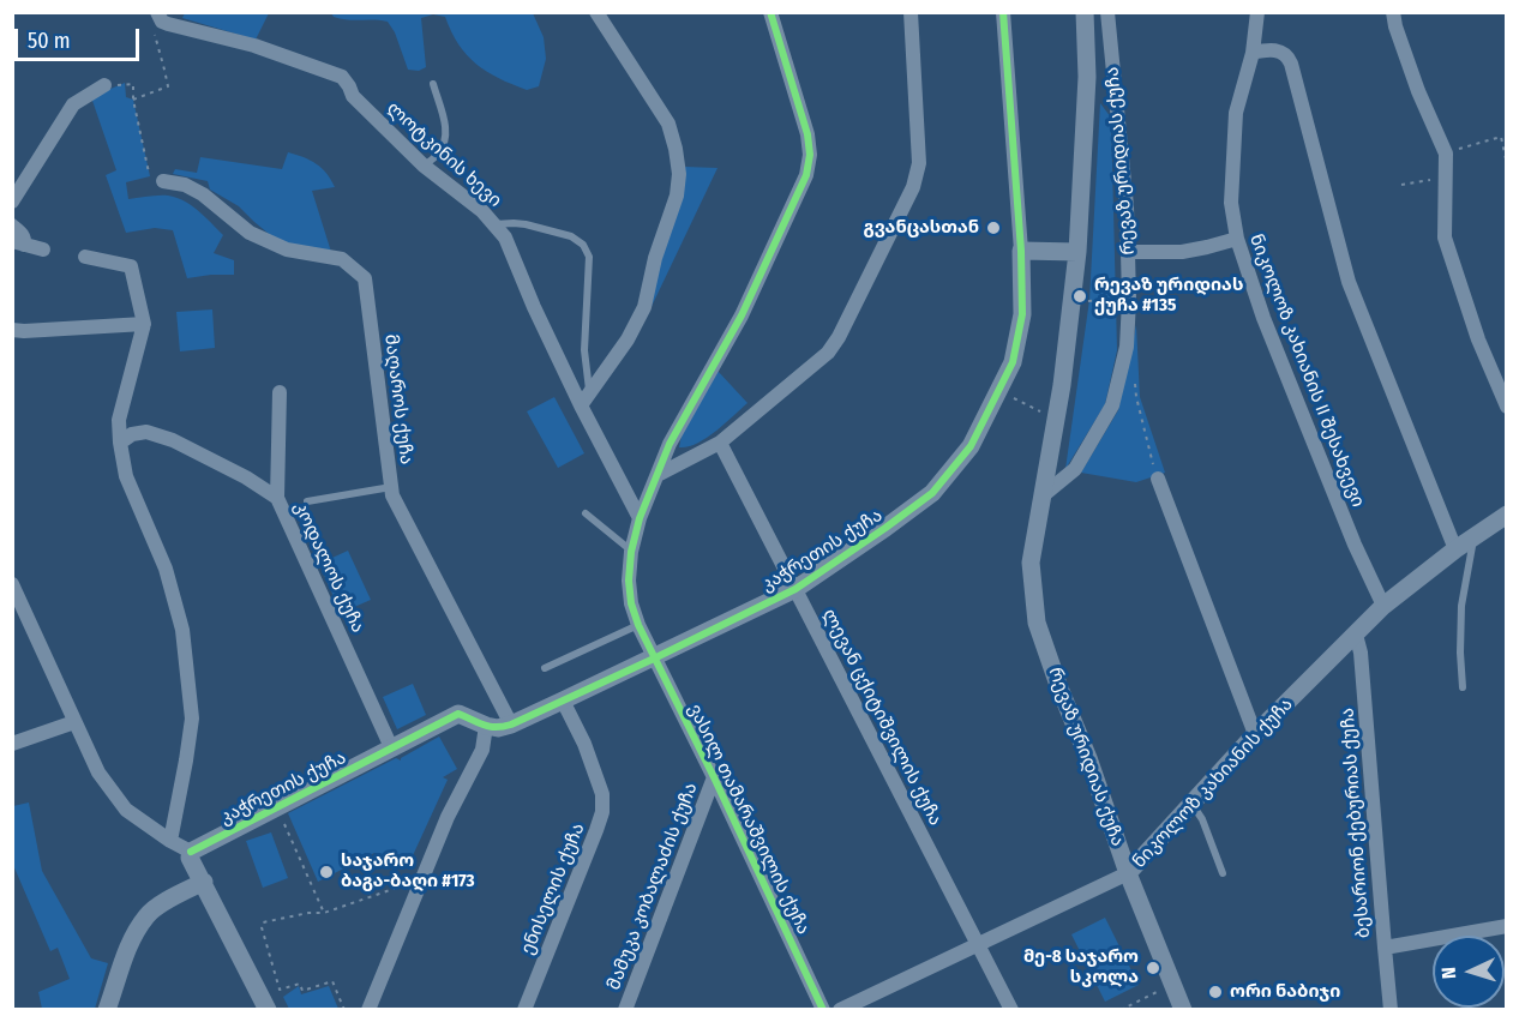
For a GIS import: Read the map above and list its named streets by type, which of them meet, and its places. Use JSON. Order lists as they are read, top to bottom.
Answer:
{
  "streets": {
    "street": [
      "ლოტკინის ხევი",
      "რევაზ ურიდიას ქუჩა",
      "ნიკოლოზ კახიანის II შესახვევი",
      "მაღაროს ქუჩა",
      "კაჭრეთის ქუჩა",
      "კოდალოს ქუჩა",
      "ლევან ცქიტიშვილის ქუჩა",
      "ნიკოლოზ კახიანის ქუჩა",
      "ვასილ თამარაშვილის ქუჩა",
      "ბესარიონ ქებურიას ქუჩა",
      "მამუკა კობალაძის ქუჩა",
      "ენისელის ქუჩა"
    ]
  },
  "crossings": [
    ["რევაზ ურიდიას ქუჩა", "ნიკოლოზ კახიანის ქუჩა"],
    ["ნიკოლოზ კახიანის II შესახვევი", "ნიკოლოზ კახიანის ქუჩა"],
    ["მაღაროს ქუჩა", "კაჭრეთის ქუჩა"],
    ["კაჭრეთის ქუჩა", "კოდალოს ქუჩა"],
    ["კაჭრეთის ქუჩა", "ლევან ცქიტიშვილის ქუჩა"],
    ["კაჭრეთის ქუჩა", "ვასილ თამარაშვილის ქუჩა"],
    ["კაჭრეთის ქუჩა", "ენისელის ქუჩა"],
    ["ლევან ცქიტიშვილის ქუჩა", "ნიკოლოზ კახიანის ქუჩა"],
    ["ნიკოლოზ კახიანის ქუჩა", "ბესარიონ ქებურიას ქუჩა"],
    ["ვასილ თამარაშვილის ქუჩა", "მამუკა კობალაძის ქუჩა"]
  ],
  "places": [
    "გვანცასთან",
    "რევაზ ურიდიას ქუჩა #135",
    "საჯარო ბაგა-ბაღი #173",
    "მე-8 საჯარო სკოლა",
    "ორი ნაბიჯი"
  ],
  "scale_bar": "50 m",
  "north": "left"
}
